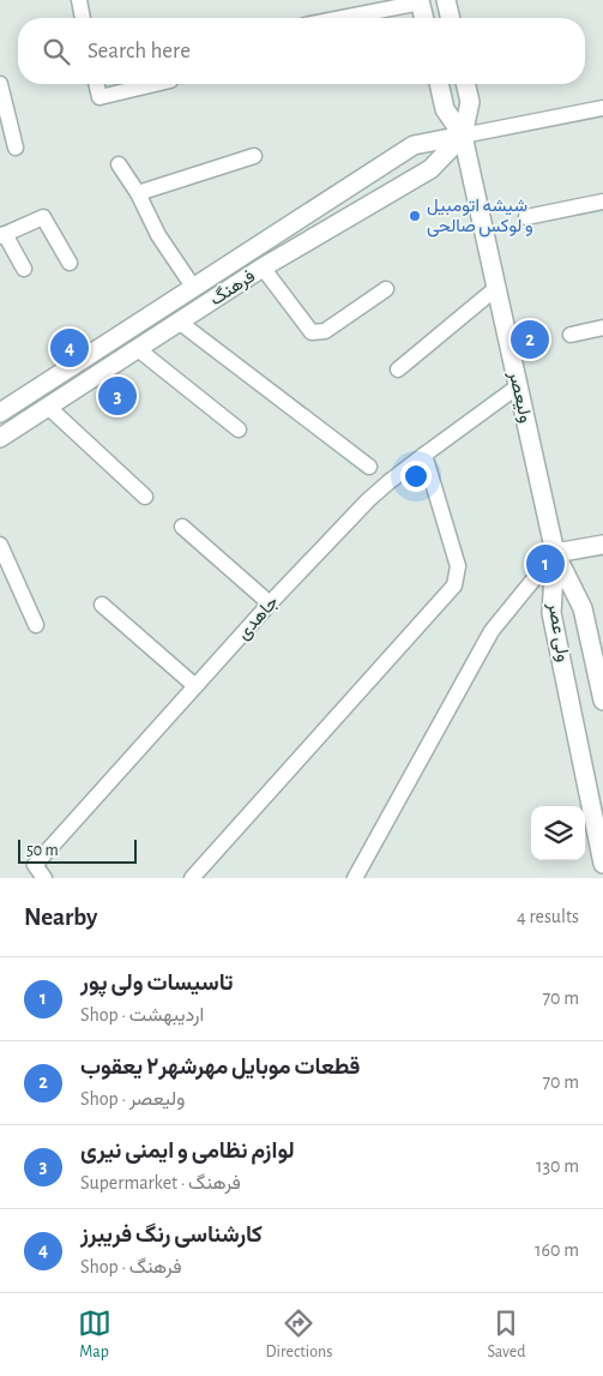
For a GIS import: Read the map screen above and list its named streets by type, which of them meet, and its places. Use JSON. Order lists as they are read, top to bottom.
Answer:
{
  "streets": {
    "street": [
      "فرهنگ",
      "ولیعصر",
      "جاهدی",
      "ولی عصر"
    ]
  },
  "crossings": [
    ["فرهنگ", "ولیعصر"],
    ["ولیعصر", "جاهدی"],
    ["ولیعصر", "ولی عصر"]
  ],
  "places": ["شیشه اتومبیل و لوکس صالحی"],
  "scale_bar": "50 m",
  "page": {
    "search": "Search here",
    "pins": [
      "2",
      "4",
      "3",
      "1"
    ],
    "scale": "50 m",
    "heading": ["Nearby", "4 results"],
    "list": [
      {
        "mark": "1",
        "name": "تاسیسات ولی پور",
        "note": "Shop · اردیبهشت",
        "value": "70 m"
      },
      {
        "mark": "2",
        "name": "قطعات موبایل مهرشهر۲ یعقوب",
        "note": "Shop · ولیعصر",
        "value": "70 m"
      },
      {
        "mark": "3",
        "name": "لوازم نظامی و ایمنی نیری",
        "note": "Supermarket · فرهنگ",
        "value": "130 m"
      },
      {
        "mark": "4",
        "name": "کارشناسی رنگ فریبرز",
        "note": "Shop · فرهنگ",
        "value": "160 m"
      }
    ],
    "nav": ["Map", "Directions", "Saved"]
  }
}
